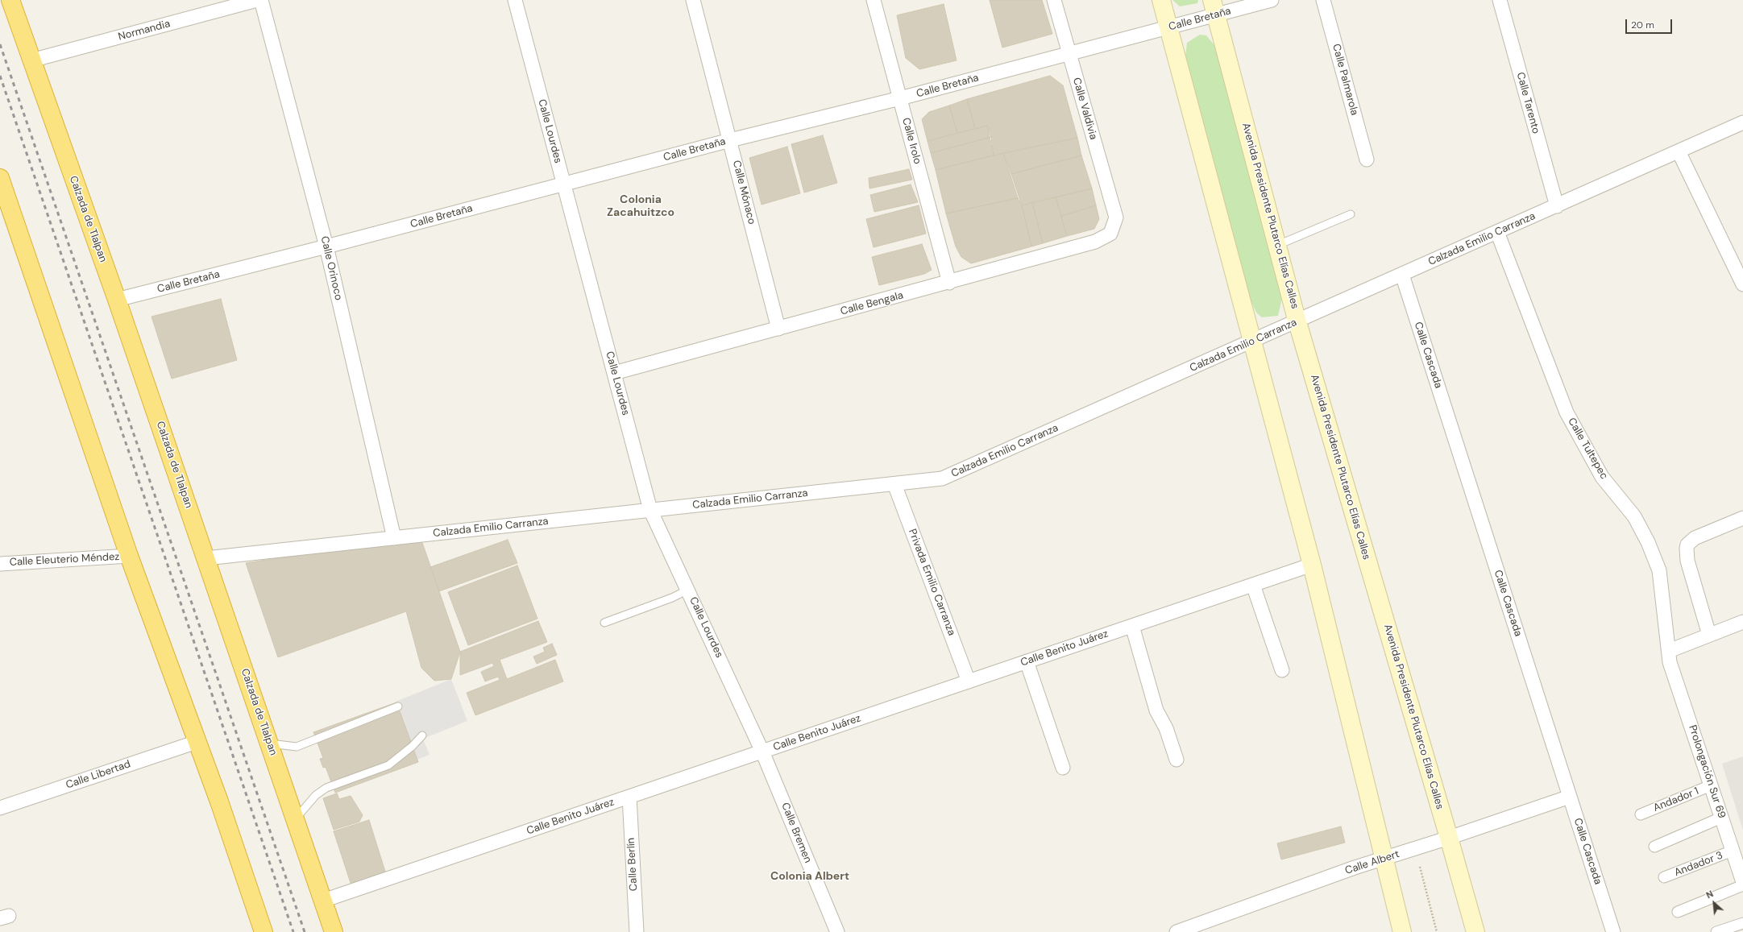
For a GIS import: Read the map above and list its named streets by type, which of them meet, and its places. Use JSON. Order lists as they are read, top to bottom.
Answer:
{
  "streets": {
    "highway": ["Calzada de Tlalpan"],
    "main road": ["Avenida Presidente Plutarco Elías Calles"],
    "street": [
      "Calle Bretaña",
      "Normandia",
      "Calle Palmarola",
      "Calle Tarento",
      "Calle Valdivia",
      "Calle Lourdes",
      "Calle Irolo",
      "Calle Mónaco",
      "Calzada Emilio Carranza",
      "Calle Orinoco",
      "Calle Bengala",
      "Calle Cascada",
      "Calle Tultepec",
      "Calle Eleuterio Méndez",
      "Privada Emilio Carranza",
      "Calle Benito Juárez",
      "Prolongación Sur 69",
      "Calle Libertad",
      "Andador 1",
      "Calle Bremen",
      "Calle Albert",
      "Calle Berlín",
      "Andador 3"
    ]
  },
  "crossings": [
    ["Calle Bretaña", "Calle Valdivia"],
    ["Calle Bretaña", "Calle Lourdes"],
    ["Calle Bretaña", "Calle Irolo"],
    ["Calle Bretaña", "Calle Mónaco"],
    ["Calle Bretaña", "Avenida Presidente Plutarco Elías Calles"],
    ["Calle Bretaña", "Calzada de Tlalpan"],
    ["Calle Bretaña", "Calle Orinoco"],
    ["Normandia", "Calzada de Tlalpan"],
    ["Calle Tarento", "Calzada Emilio Carranza"],
    ["Calle Valdivia", "Calle Bengala"],
    ["Calle Lourdes", "Calzada Emilio Carranza"],
    ["Calle Lourdes", "Calle Bengala"],
    ["Calle Lourdes", "Calle Benito Juárez"],
    ["Calle Lourdes", "Calle Bremen"],
    ["Calle Irolo", "Calle Bengala"],
    ["Calle Mónaco", "Calle Bengala"],
    ["Avenida Presidente Plutarco Elías Calles", "Calzada Emilio Carranza"],
    ["Avenida Presidente Plutarco Elías Calles", "Calle Albert"],
    ["Calzada de Tlalpan", "Calzada Emilio Carranza"],
    ["Calzada de Tlalpan", "Calle Benito Juárez"],
    ["Calzada Emilio Carranza", "Calle Orinoco"],
    ["Calzada Emilio Carranza", "Calle Cascada"],
    ["Calzada Emilio Carranza", "Calle Tultepec"],
    ["Calzada Emilio Carranza", "Privada Emilio Carranza"],
    ["Calle Cascada", "Calle Albert"],
    ["Calle Tultepec", "Prolongación Sur 69"],
    ["Privada Emilio Carranza", "Calle Benito Juárez"],
    ["Calle Benito Juárez", "Calle Bremen"],
    ["Calle Benito Juárez", "Calle Berlín"],
    ["Prolongación Sur 69", "Andador 1"],
    ["Prolongación Sur 69", "Andador 3"]
  ],
  "districts": ["Colonia Zacahuitzco", "Colonia Albert"],
  "scale_bar": "20 m",
  "north": "top left"
}
